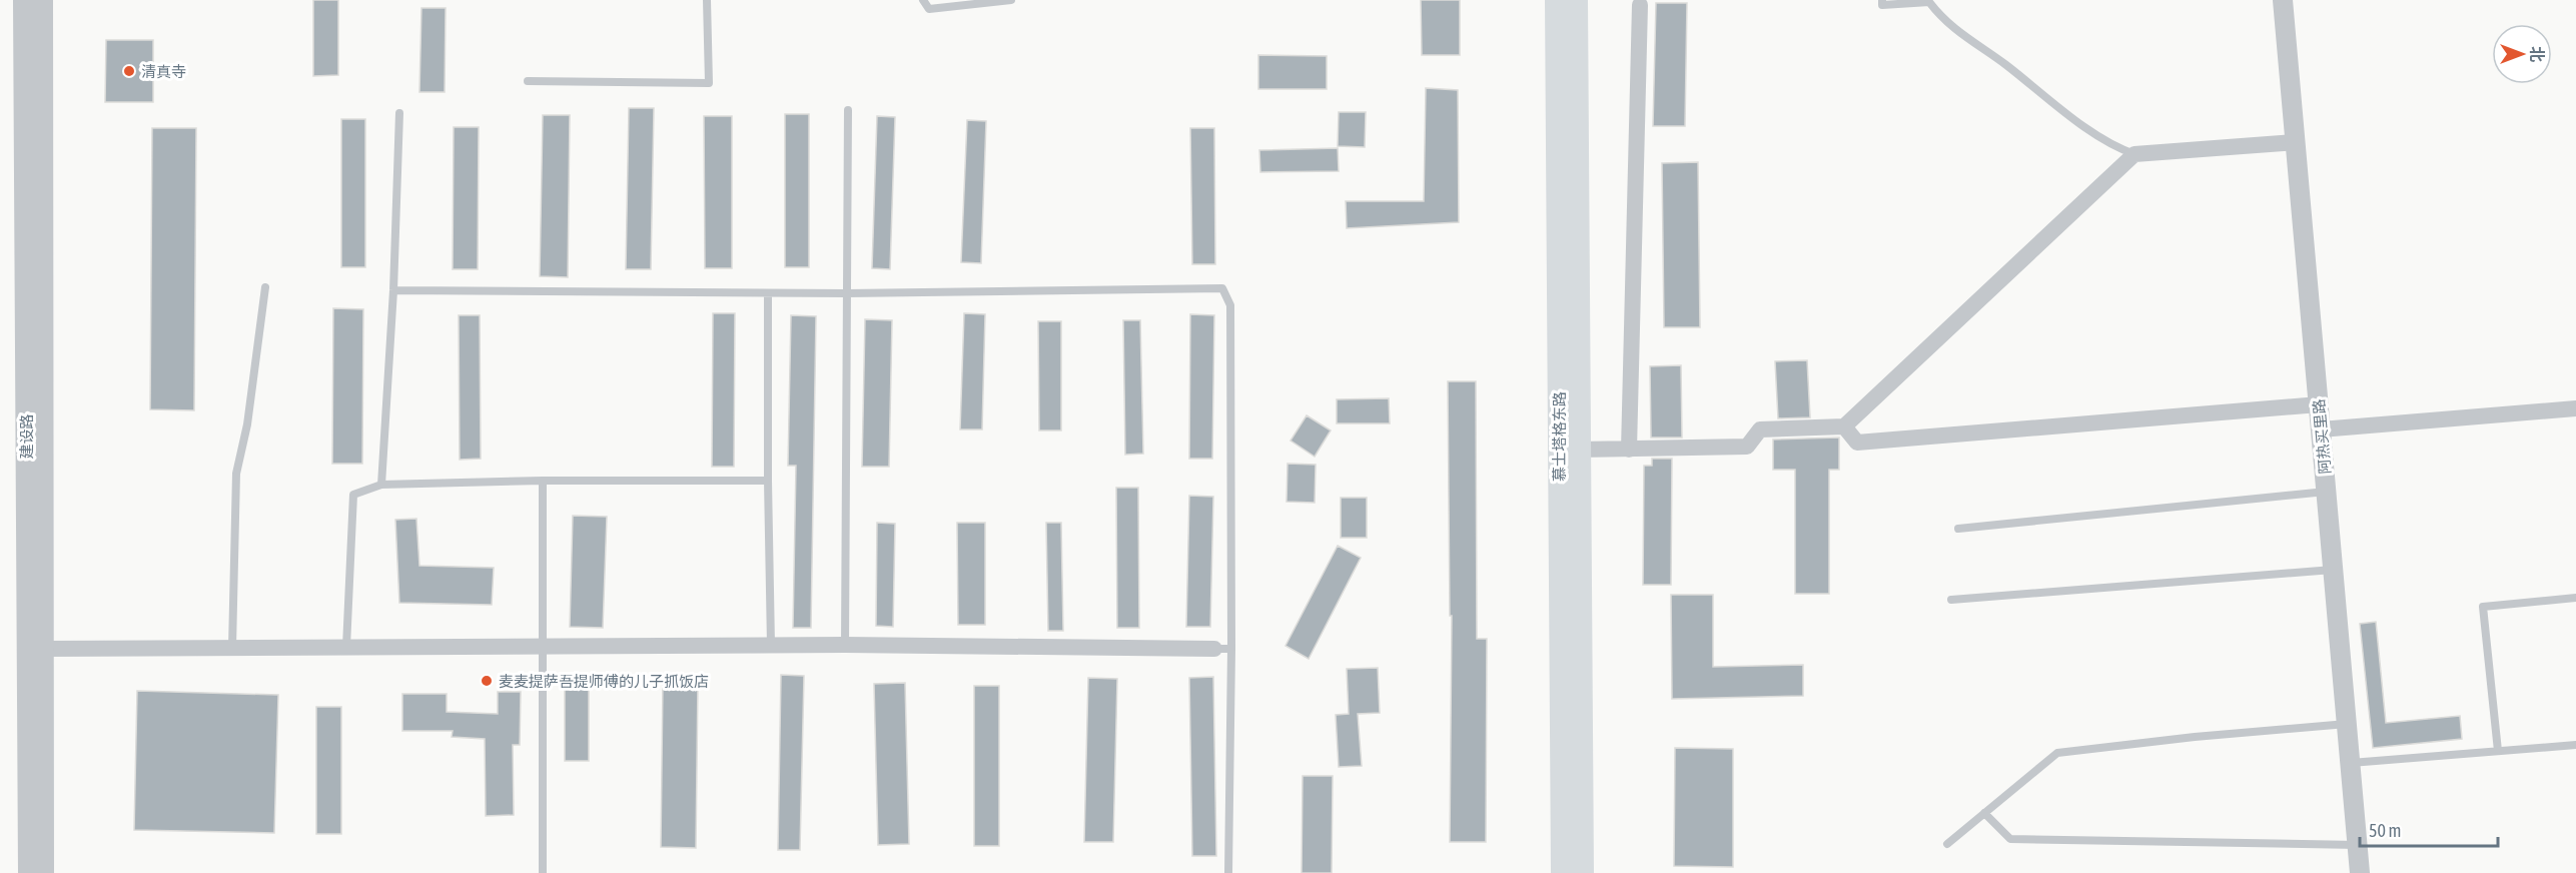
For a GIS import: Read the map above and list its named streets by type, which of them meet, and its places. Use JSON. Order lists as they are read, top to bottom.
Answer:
{
  "streets": {
    "main road": ["慕士塔格东路"],
    "street": ["建设路", "阿热买里路"]
  },
  "places": ["清真寺", "麦麦提萨吾提师傅的儿子抓饭店"],
  "scale_bar": "50 m",
  "north": "right"
}
